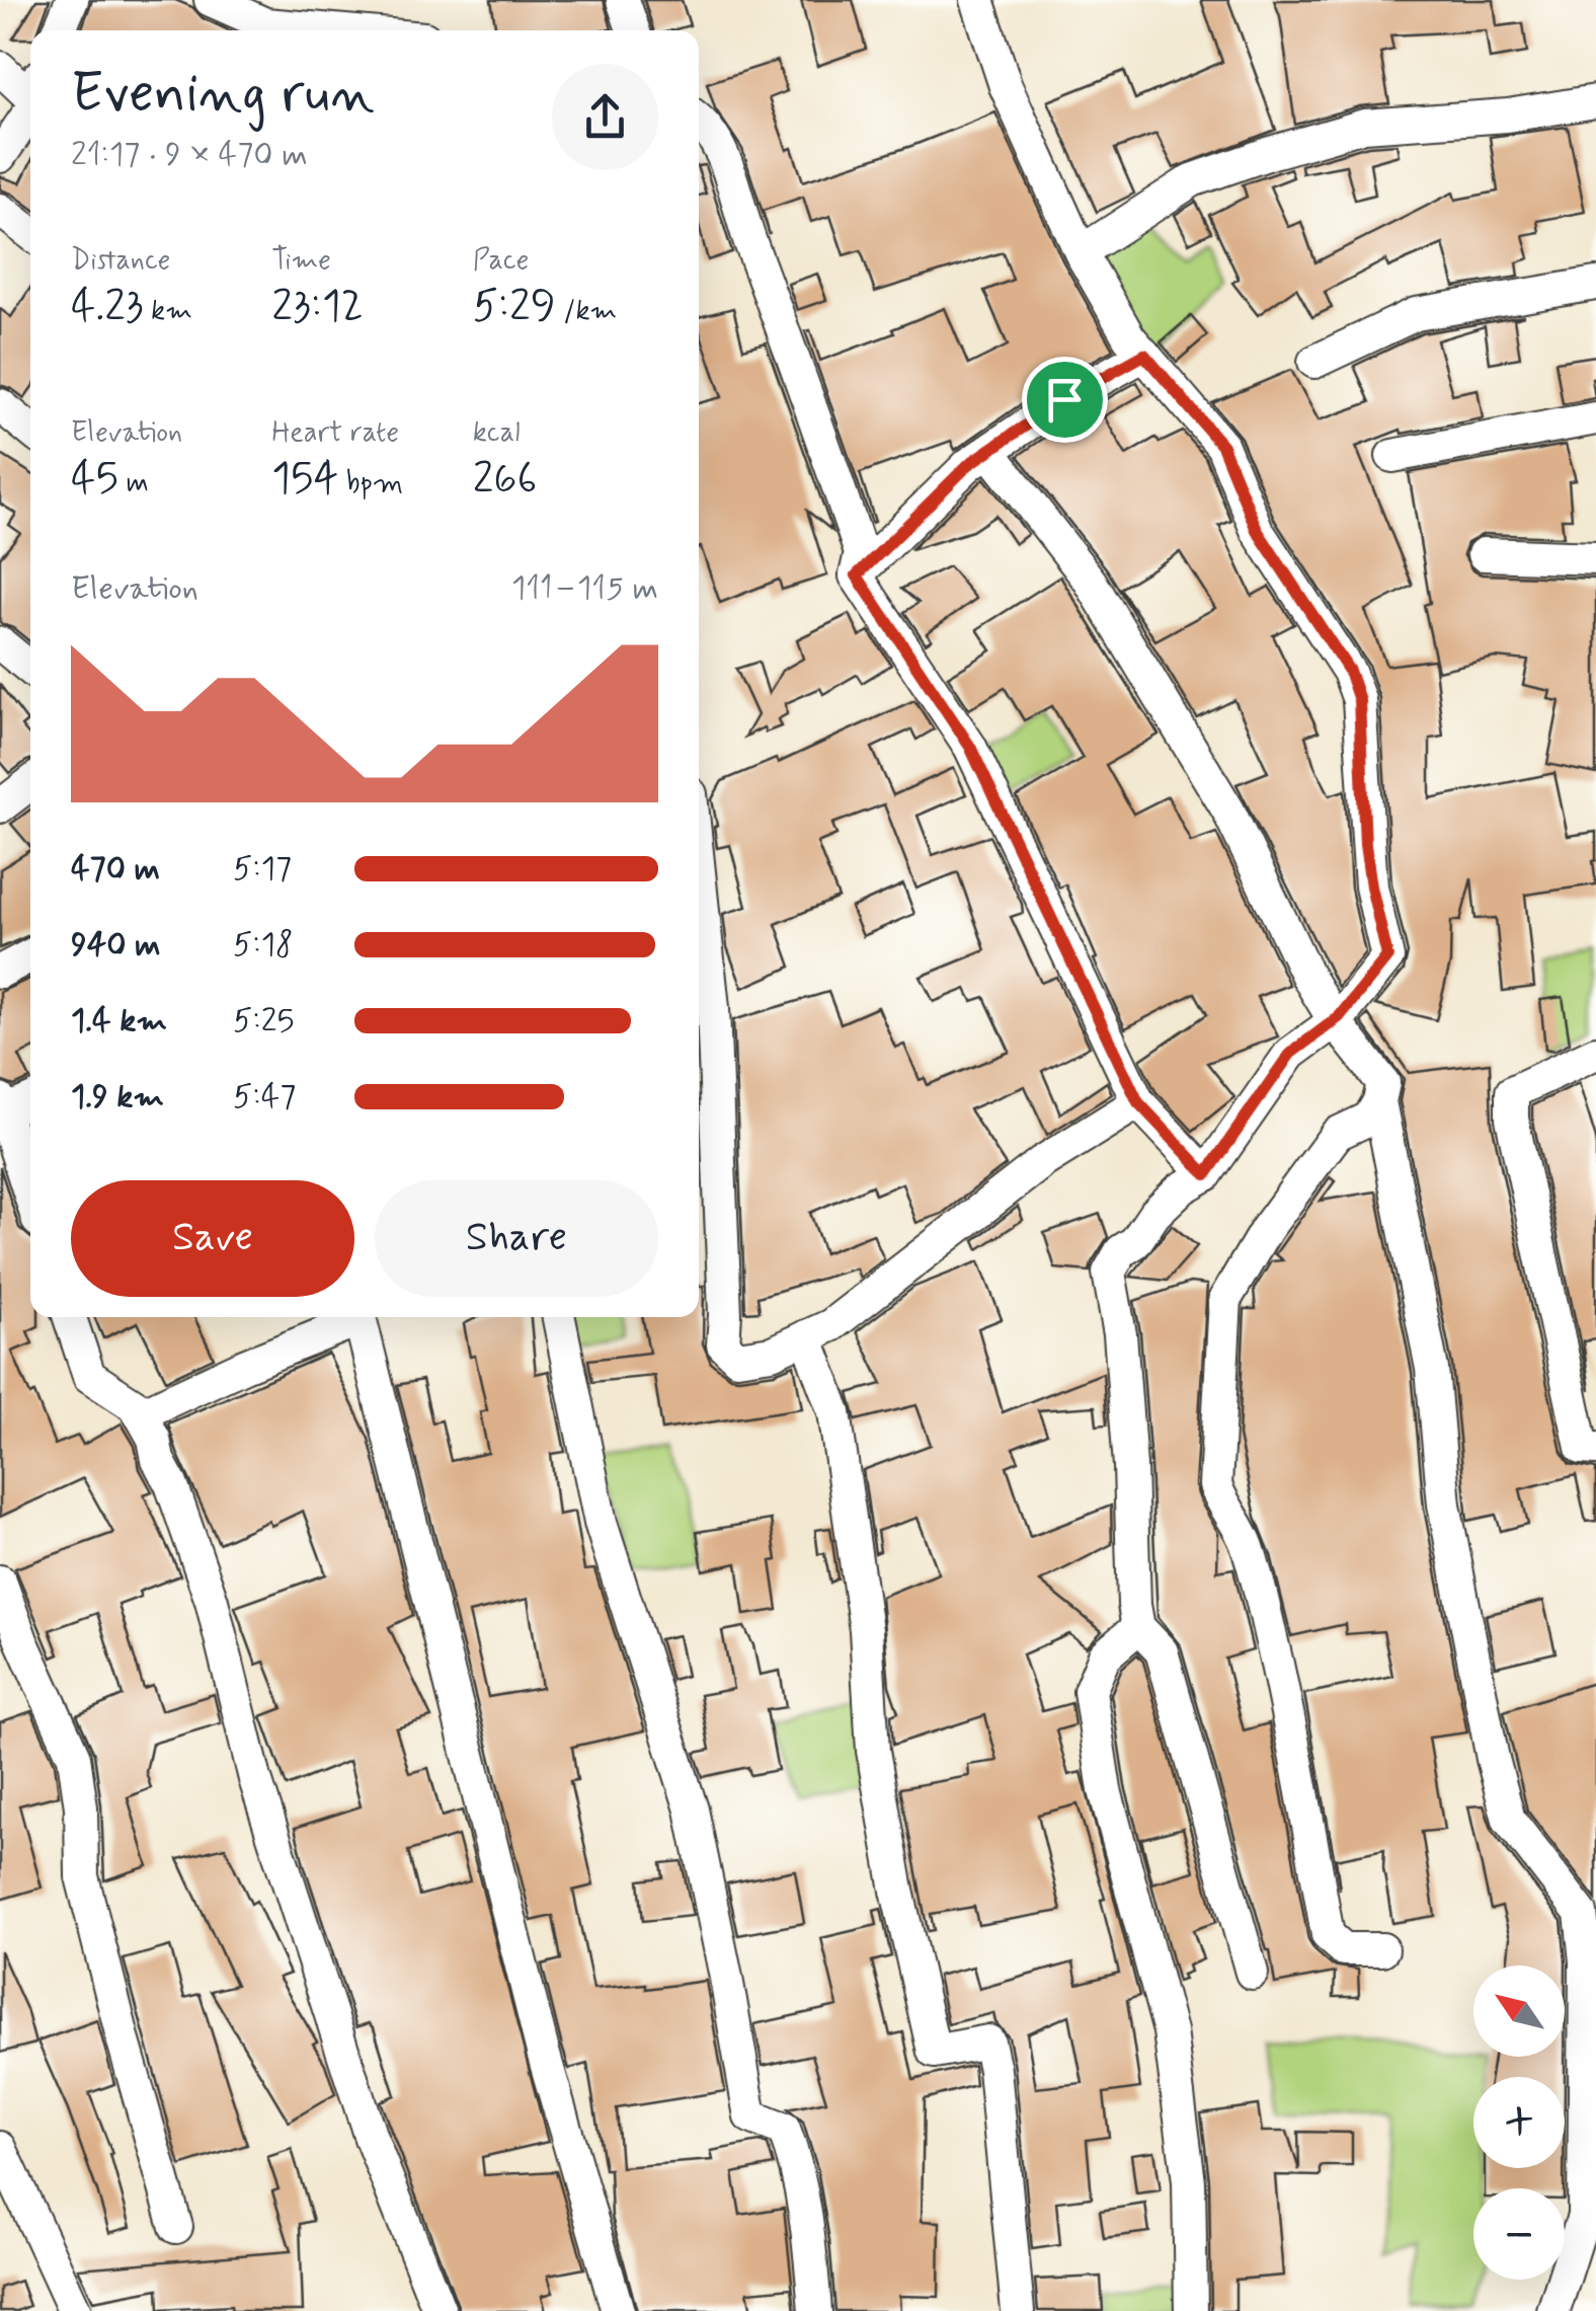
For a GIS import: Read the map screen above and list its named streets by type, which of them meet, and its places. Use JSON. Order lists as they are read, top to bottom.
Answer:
{
  "north": "top left",
  "page": {
    "heading": ["Evening run", "21:17 · 9 × 470 m"],
    "stats": [
      ["Distance", "4.23 km"],
      ["Time", "23:12"],
      ["Pace", "5:29 /km"],
      ["Elevation", "45 m"],
      ["Heart rate", "154 bpm"],
      ["kcal", "266"]
    ],
    "chart": ["Elevation", "111–115 m"],
    "list": [
      {
        "name": "470 m",
        "note": "5:17"
      },
      {
        "name": "940 m",
        "note": "5:18"
      },
      {
        "name": "1.4 km",
        "note": "5:25"
      },
      {
        "name": "1.9 km",
        "note": "5:47"
      }
    ],
    "buttons": ["Save", "Share"],
    "map_buttons": ["+", "−"]
  }
}
